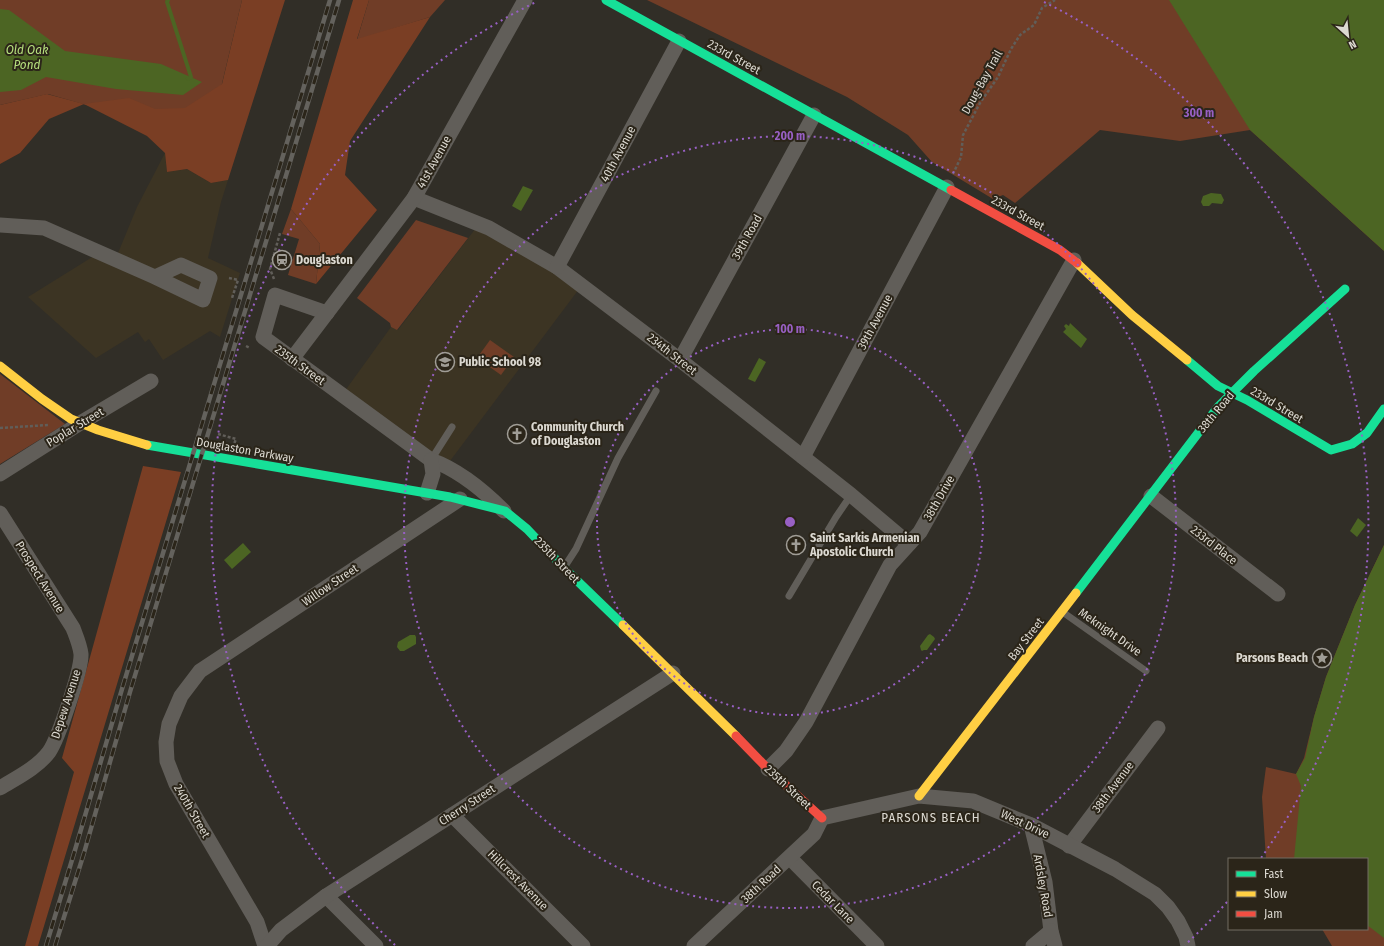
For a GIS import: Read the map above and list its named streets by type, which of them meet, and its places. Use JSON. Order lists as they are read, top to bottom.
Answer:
{
  "streets": {
    "street": [
      "233rd Street",
      "40th Avenue",
      "41st Avenue",
      "39th Road",
      "39th Avenue",
      "234th Street",
      "235th Street",
      "38th Road",
      "Poplar Street",
      "Douglaston Parkway",
      "38th Drive",
      "233rd Place",
      "Prospect Avenue",
      "Willow Street",
      "Bay Street",
      "Depew Avenue",
      "38th Avenue",
      "Cherry Street",
      "240th Street",
      "West Drive",
      "Hillcrest Avenue",
      "Ardsley Road",
      "Cedar Lane"
    ],
    "lane": ["Meknight Drive"],
    "path": ["Doug-Bay Trail"]
  },
  "crossings": [
    ["233rd Street", "Doug-Bay Trail"],
    ["233rd Street", "40th Avenue"],
    ["233rd Street", "39th Road"],
    ["233rd Street", "39th Avenue"],
    ["233rd Street", "38th Road"],
    ["233rd Street", "38th Drive"],
    ["Doug-Bay Trail", "39th Avenue"],
    ["40th Avenue", "234th Street"],
    ["41st Avenue", "234th Street"],
    ["41st Avenue", "235th Street"],
    ["39th Road", "234th Street"],
    ["39th Avenue", "234th Street"],
    ["234th Street", "38th Drive"],
    ["235th Street", "38th Road"],
    ["235th Street", "Douglaston Parkway"],
    ["235th Street", "38th Drive"],
    ["235th Street", "Cherry Street"],
    ["235th Street", "West Drive"],
    ["38th Road", "233rd Place"],
    ["38th Road", "Bay Street"],
    ["38th Road", "West Drive"],
    ["38th Road", "Cedar Lane"],
    ["Poplar Street", "Douglaston Parkway"],
    ["Douglaston Parkway", "Willow Street"],
    ["233rd Place", "Bay Street"],
    ["Prospect Avenue", "Depew Avenue"],
    ["Willow Street", "240th Street"],
    ["Meknight Drive", "Bay Street"],
    ["Bay Street", "West Drive"],
    ["38th Avenue", "West Drive"],
    ["Cherry Street", "240th Street"],
    ["Cherry Street", "Hillcrest Avenue"],
    ["West Drive", "Ardsley Road"]
  ],
  "districts": ["PARSONS BEACH"],
  "water": ["Old Oak Pond"],
  "places": {
    "station": ["Douglaston"],
    "school or university": ["Public School 98"],
    "church": ["Community Church of Douglaston", "Saint Sarkis Armenian Apostolic Church"],
    "place": ["Parsons Beach"]
  },
  "legend": ["Fast", "Slow", "Jam"],
  "north": "bottom right",
  "rings": ["300 m", "200 m", "100 m"]
}
